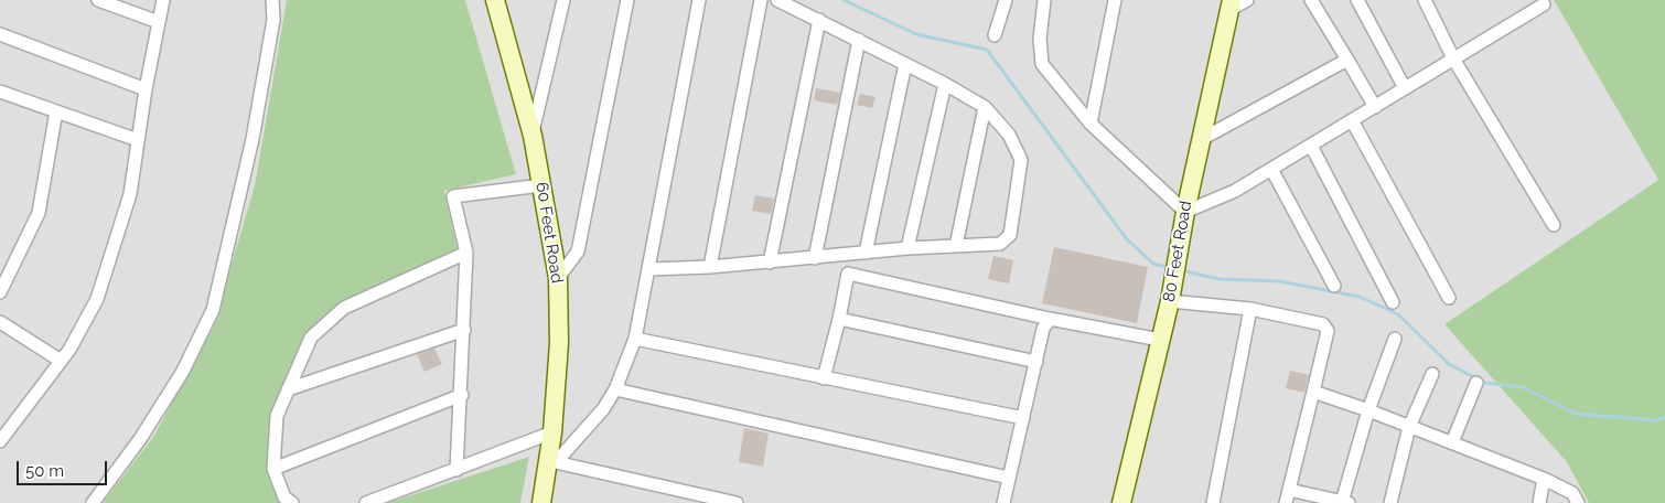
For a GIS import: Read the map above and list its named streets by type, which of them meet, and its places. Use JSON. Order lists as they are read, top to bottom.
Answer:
{
  "streets": {
    "street": ["60 Feet Road", "80 Feet Road"]
  },
  "scale_bar": "50 m"
}
